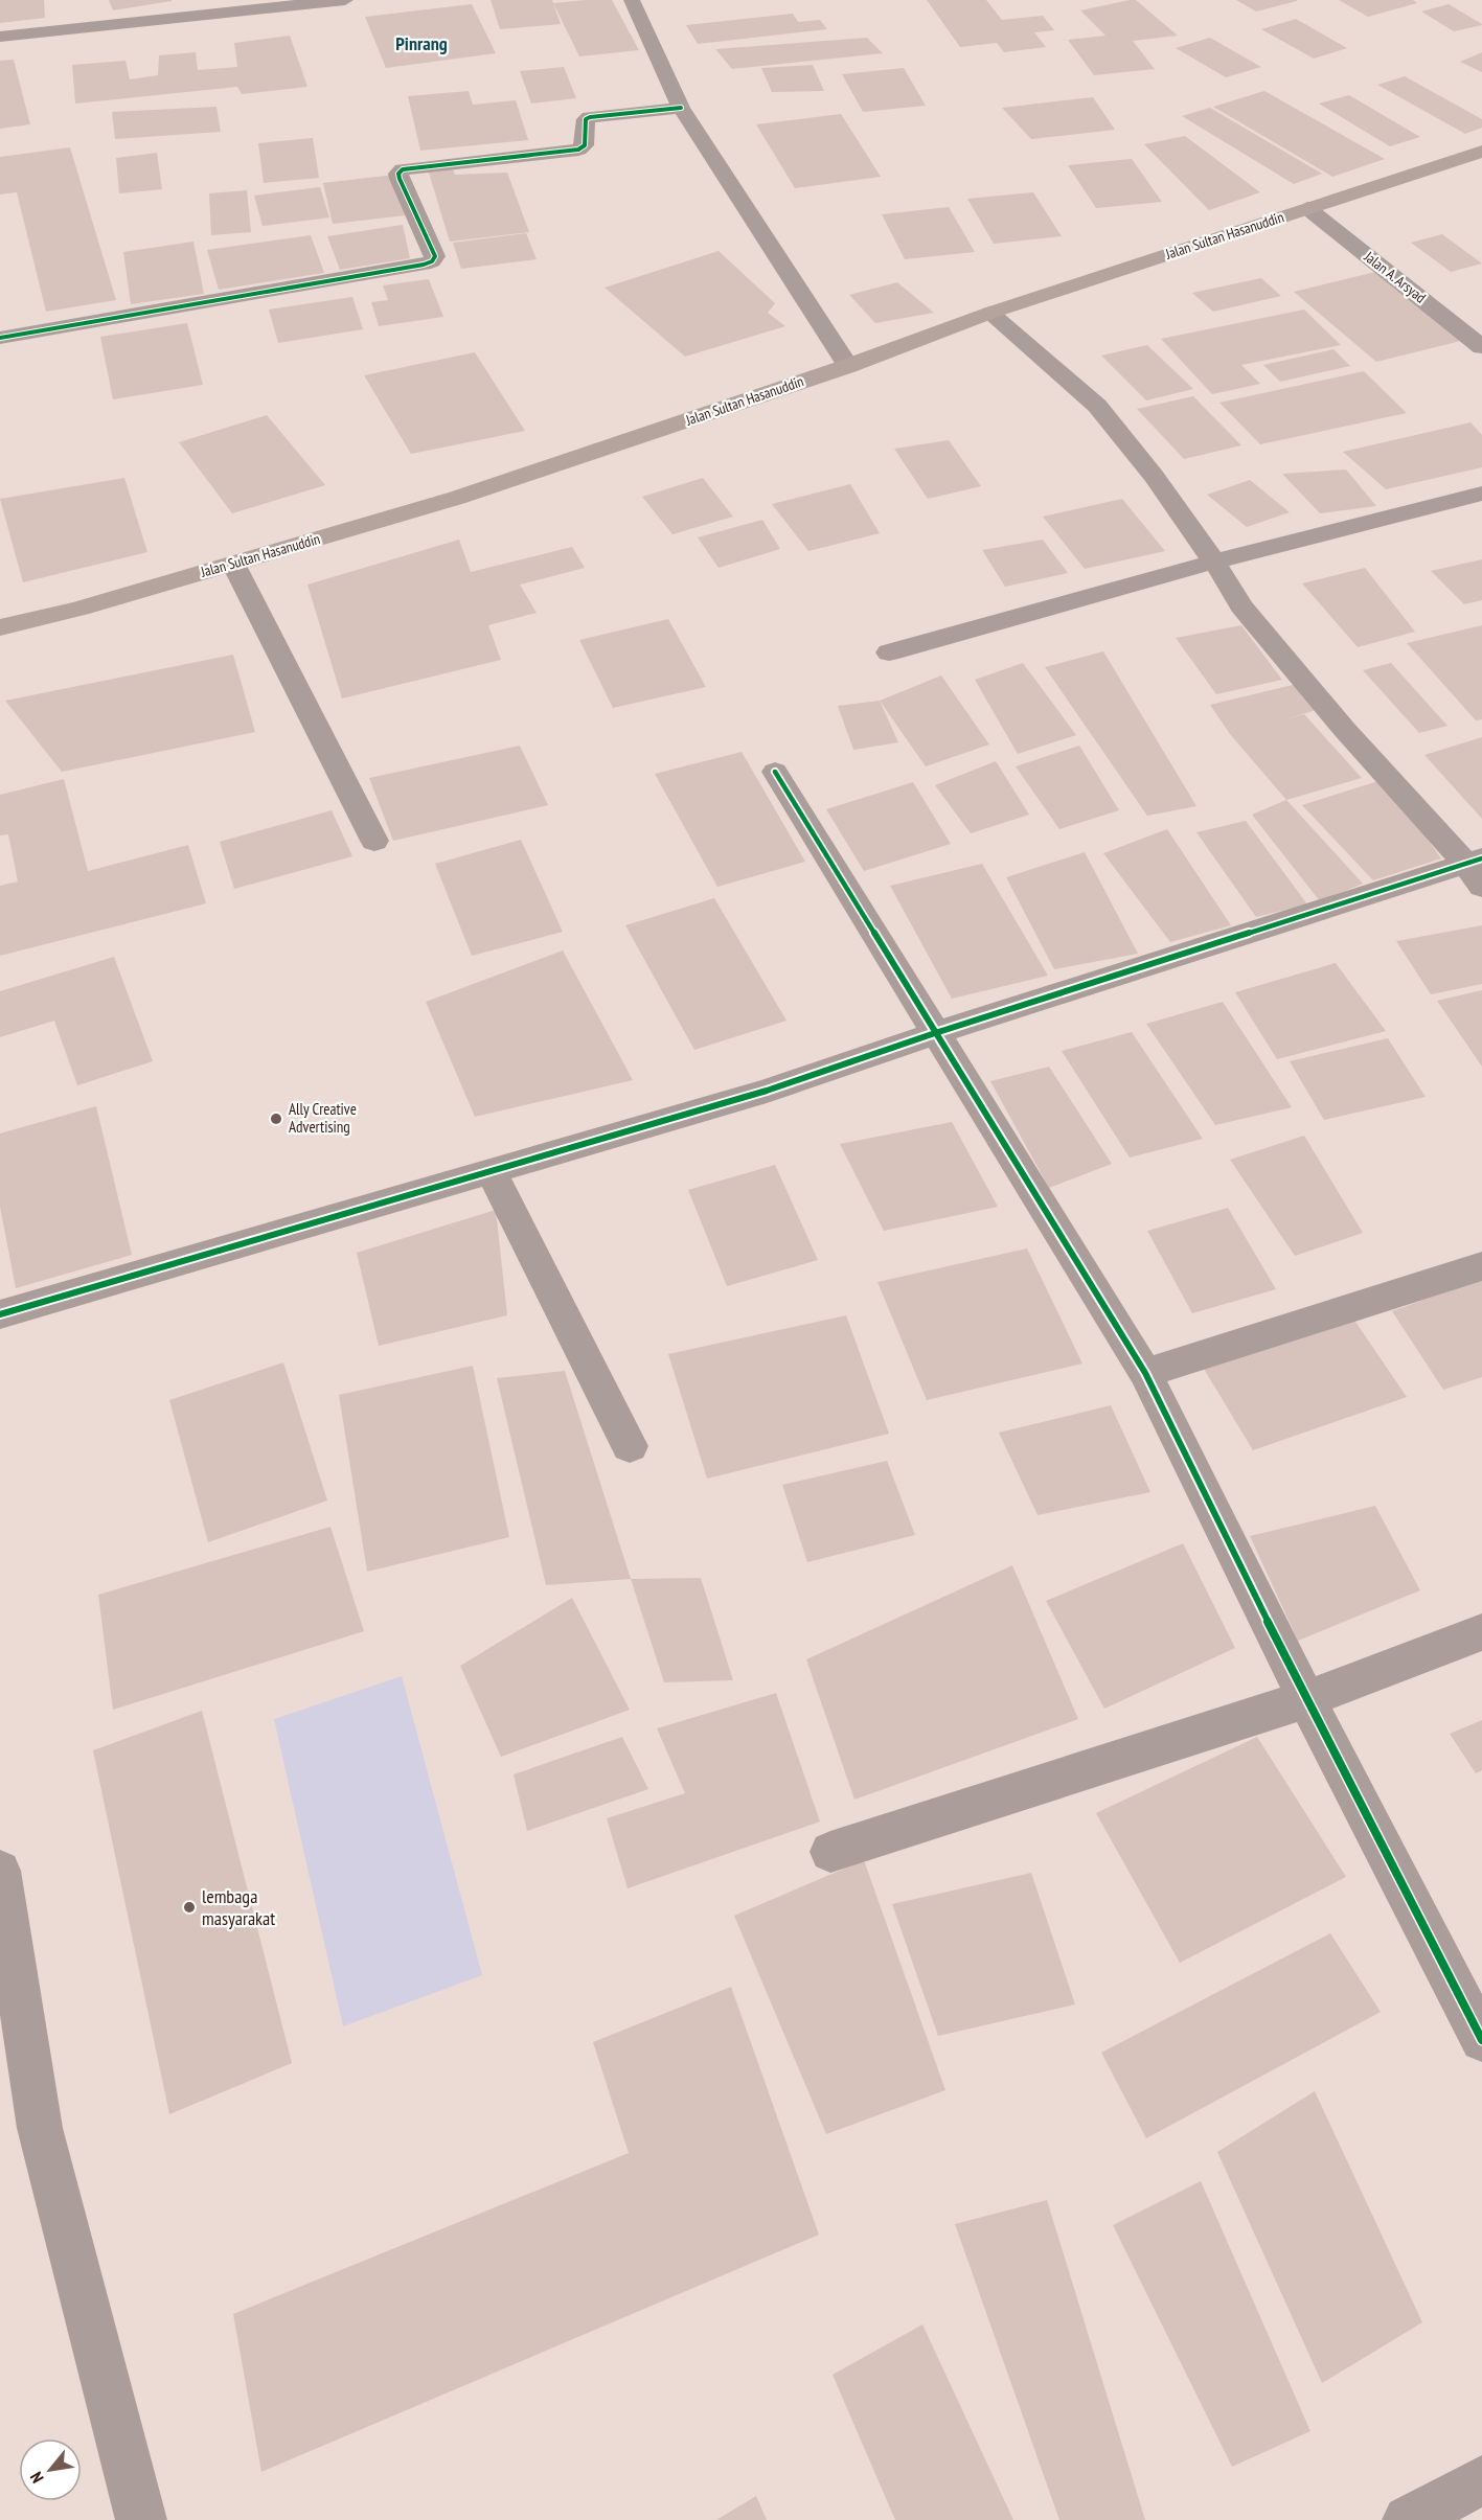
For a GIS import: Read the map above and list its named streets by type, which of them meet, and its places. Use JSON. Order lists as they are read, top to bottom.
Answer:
{
  "streets": {
    "highway": ["Jalan Sultan Hasanuddin"],
    "street": ["Jalan A. Arsyad"]
  },
  "crossings": [
    ["Jalan Sultan Hasanuddin", "Jalan A. Arsyad"]
  ],
  "districts": ["Pinrang"],
  "places": ["Ally Creative Advertising", "lembaga masyarakat"],
  "north": "bottom left"
}
